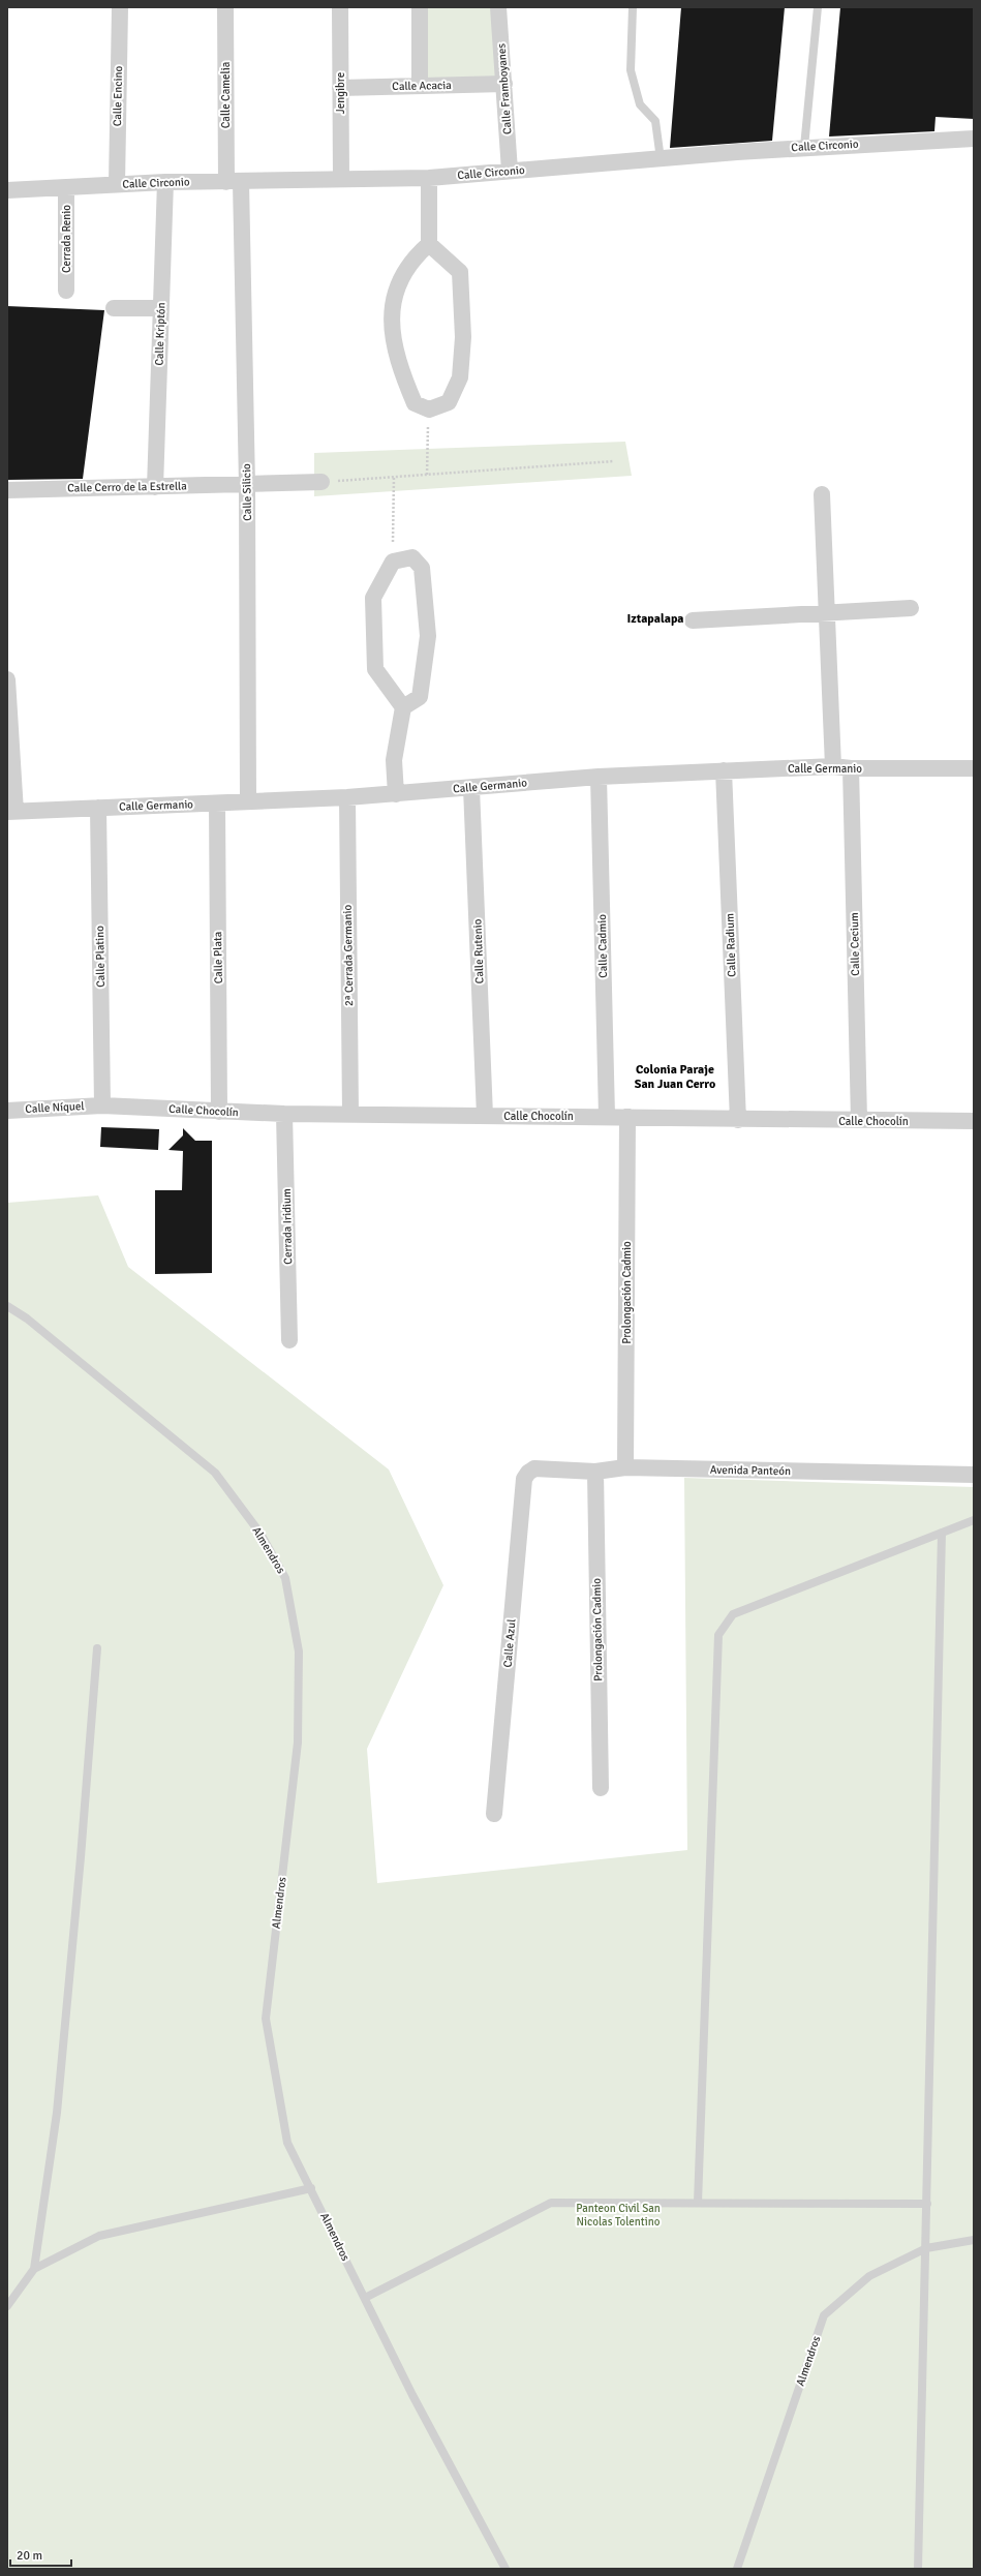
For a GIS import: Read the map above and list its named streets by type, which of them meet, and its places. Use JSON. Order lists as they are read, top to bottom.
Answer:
{
  "streets": {
    "street": [
      "Calle Acacia",
      "Calle Framboyanes",
      "Jengibre",
      "Calle Camelia",
      "Calle Encino",
      "Calle Circonio",
      "Cerrada Renio",
      "Calle Kriptón",
      "Calle Cerro de la Estrella",
      "Calle Silicio",
      "Calle Germanio",
      "Calle Cecium",
      "Calle Radium",
      "Calle Cadmio",
      "Calle Rutenio",
      "2ª Cerrada Germanio",
      "Calle Platino",
      "Calle Plata",
      "Calle Níquel",
      "Calle Chocolín",
      "Cerrada Iridium",
      "Prolongación Cadmio",
      "Avenida Panteón",
      "Calle Azul"
    ],
    "lane": ["Almendros"]
  },
  "crossings": [
    ["Calle Acacia", "Calle Framboyanes"],
    ["Calle Acacia", "Jengibre"],
    ["Calle Framboyanes", "Calle Circonio"],
    ["Jengibre", "Calle Circonio"],
    ["Calle Camelia", "Calle Circonio"],
    ["Calle Camelia", "Calle Silicio"],
    ["Calle Encino", "Calle Circonio"],
    ["Calle Circonio", "Cerrada Renio"],
    ["Calle Circonio", "Calle Kriptón"],
    ["Calle Circonio", "Calle Silicio"],
    ["Calle Kriptón", "Calle Cerro de la Estrella"],
    ["Calle Cerro de la Estrella", "Calle Silicio"],
    ["Calle Silicio", "Calle Germanio"],
    ["Calle Germanio", "Calle Cecium"],
    ["Calle Germanio", "Calle Radium"],
    ["Calle Germanio", "Calle Cadmio"],
    ["Calle Germanio", "Calle Rutenio"],
    ["Calle Germanio", "2ª Cerrada Germanio"],
    ["Calle Germanio", "Calle Platino"],
    ["Calle Germanio", "Calle Plata"],
    ["Calle Cecium", "Calle Chocolín"],
    ["Calle Radium", "Calle Chocolín"],
    ["Calle Cadmio", "Calle Chocolín"],
    ["Calle Rutenio", "Calle Chocolín"],
    ["2ª Cerrada Germanio", "Calle Chocolín"],
    ["Calle Platino", "Calle Níquel"],
    ["Calle Platino", "Calle Chocolín"],
    ["Calle Plata", "Calle Chocolín"],
    ["Calle Níquel", "Calle Chocolín"],
    ["Calle Chocolín", "Cerrada Iridium"],
    ["Calle Chocolín", "Prolongación Cadmio"],
    ["Prolongación Cadmio", "Avenida Panteón"],
    ["Avenida Panteón", "Calle Azul"]
  ],
  "districts": ["Iztapalapa", "Colonia Paraje San Juan Cerro"],
  "parks": ["Panteon Civil San Nicolas Tolentino"],
  "scale_bar": "20 m"
}
